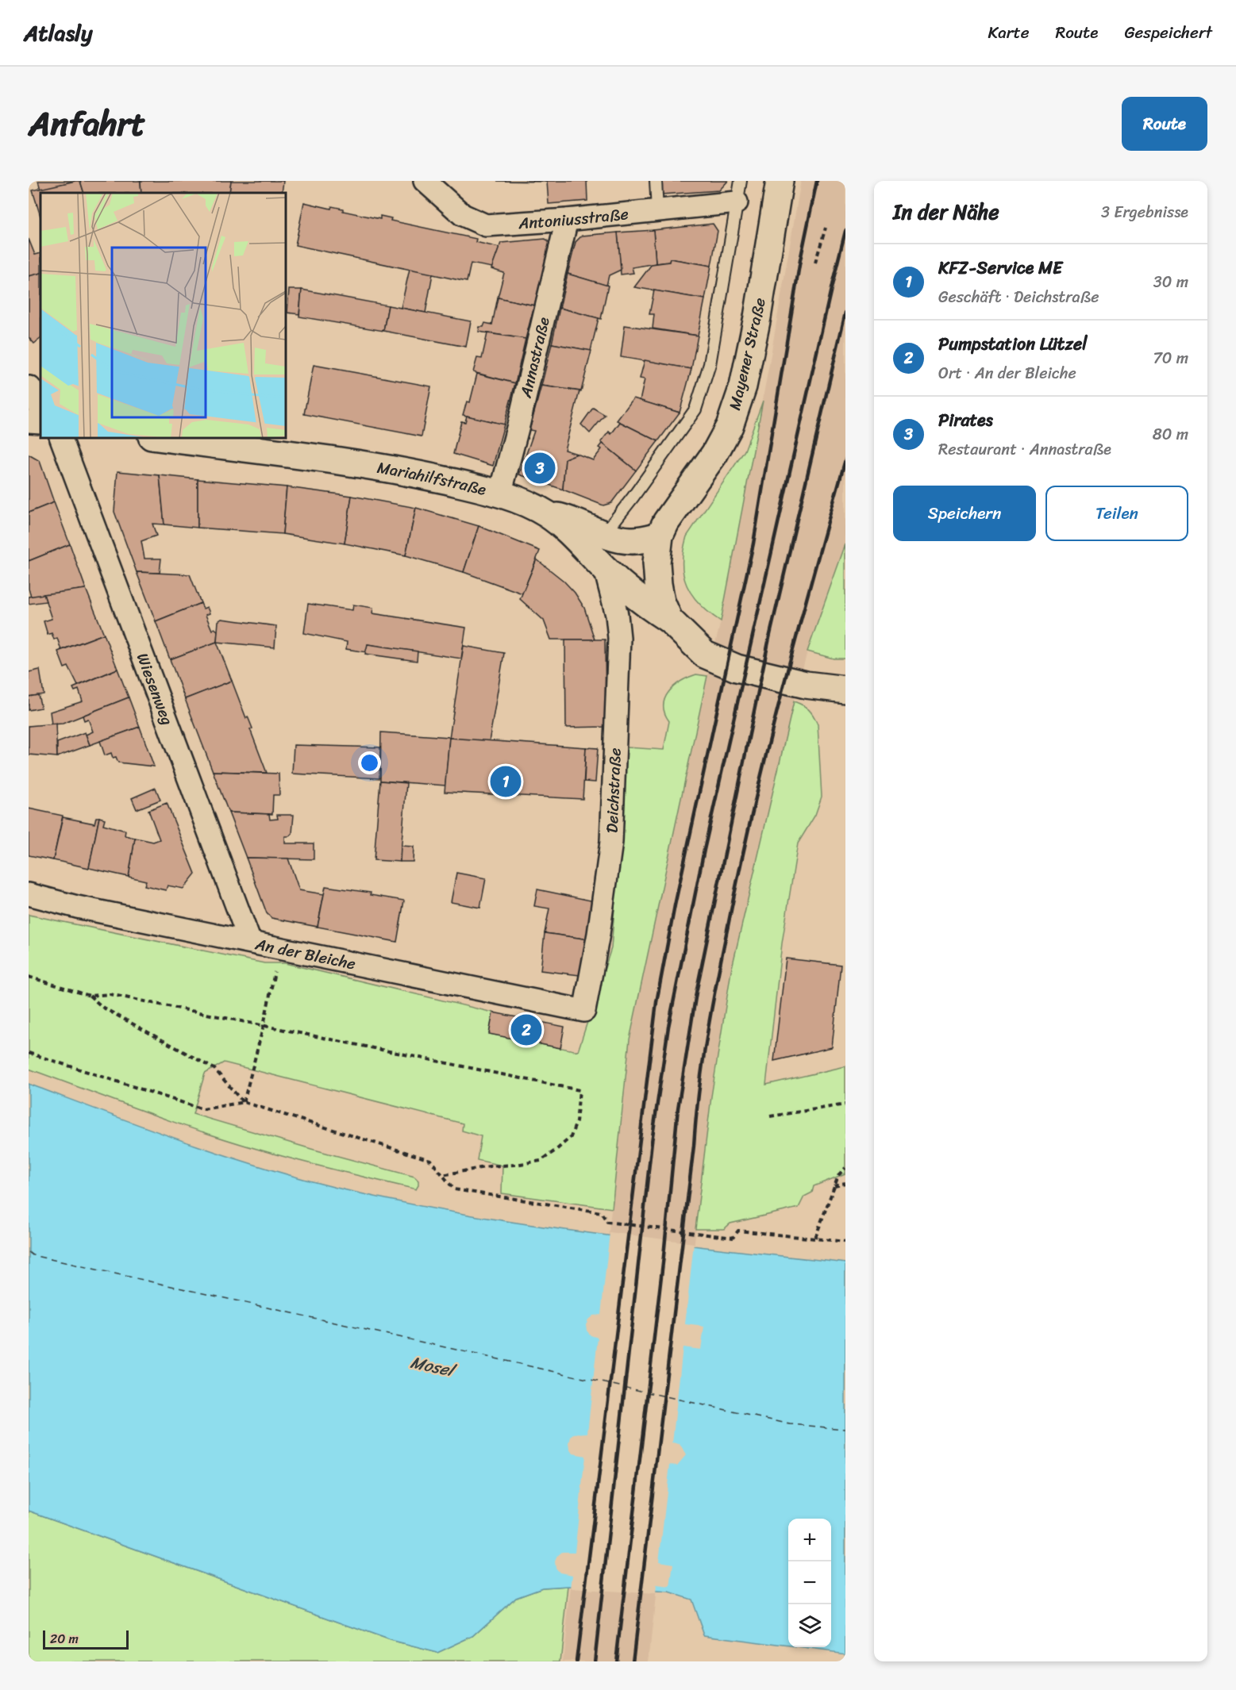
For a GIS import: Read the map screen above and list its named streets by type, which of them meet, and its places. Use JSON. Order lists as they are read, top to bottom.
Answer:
{
  "streets": {
    "street": [
      "Antoniusstraße",
      "Mayener Straße",
      "Annastraße",
      "Mariahilfstraße",
      "Wiesenweg",
      "Deichstraße",
      "An der Bleiche"
    ]
  },
  "crossings": [
    ["Antoniusstraße", "Annastraße"],
    ["Mayener Straße", "Mariahilfstraße"],
    ["Annastraße", "Mariahilfstraße"],
    ["Mariahilfstraße", "Deichstraße"],
    ["Wiesenweg", "An der Bleiche"],
    ["Deichstraße", "An der Bleiche"]
  ],
  "water": ["Mosel"],
  "scale_bar": "20 m",
  "page": {
    "header": "Atlasly",
    "nav": ["Karte", "Route", "Gespeichert"],
    "title": "Anfahrt",
    "buttons": [
      "Route",
      ["Speichern", "Teilen"]
    ],
    "heading": ["In der Nähe", "3 Ergebnisse"],
    "list": [
      {
        "mark": "1",
        "name": "KFZ-Service ME",
        "note": "Geschäft · Deichstraße",
        "value": "30 m"
      },
      {
        "mark": "2",
        "name": "Pumpstation Lützel",
        "note": "Ort · An der Bleiche",
        "value": "70 m"
      },
      {
        "mark": "3",
        "name": "Pirates",
        "note": "Restaurant · Annastraße",
        "value": "80 m"
      }
    ],
    "pins": ["3", "1", "2"],
    "map_buttons": ["+", "−"],
    "scale": "20 m"
  }
}
